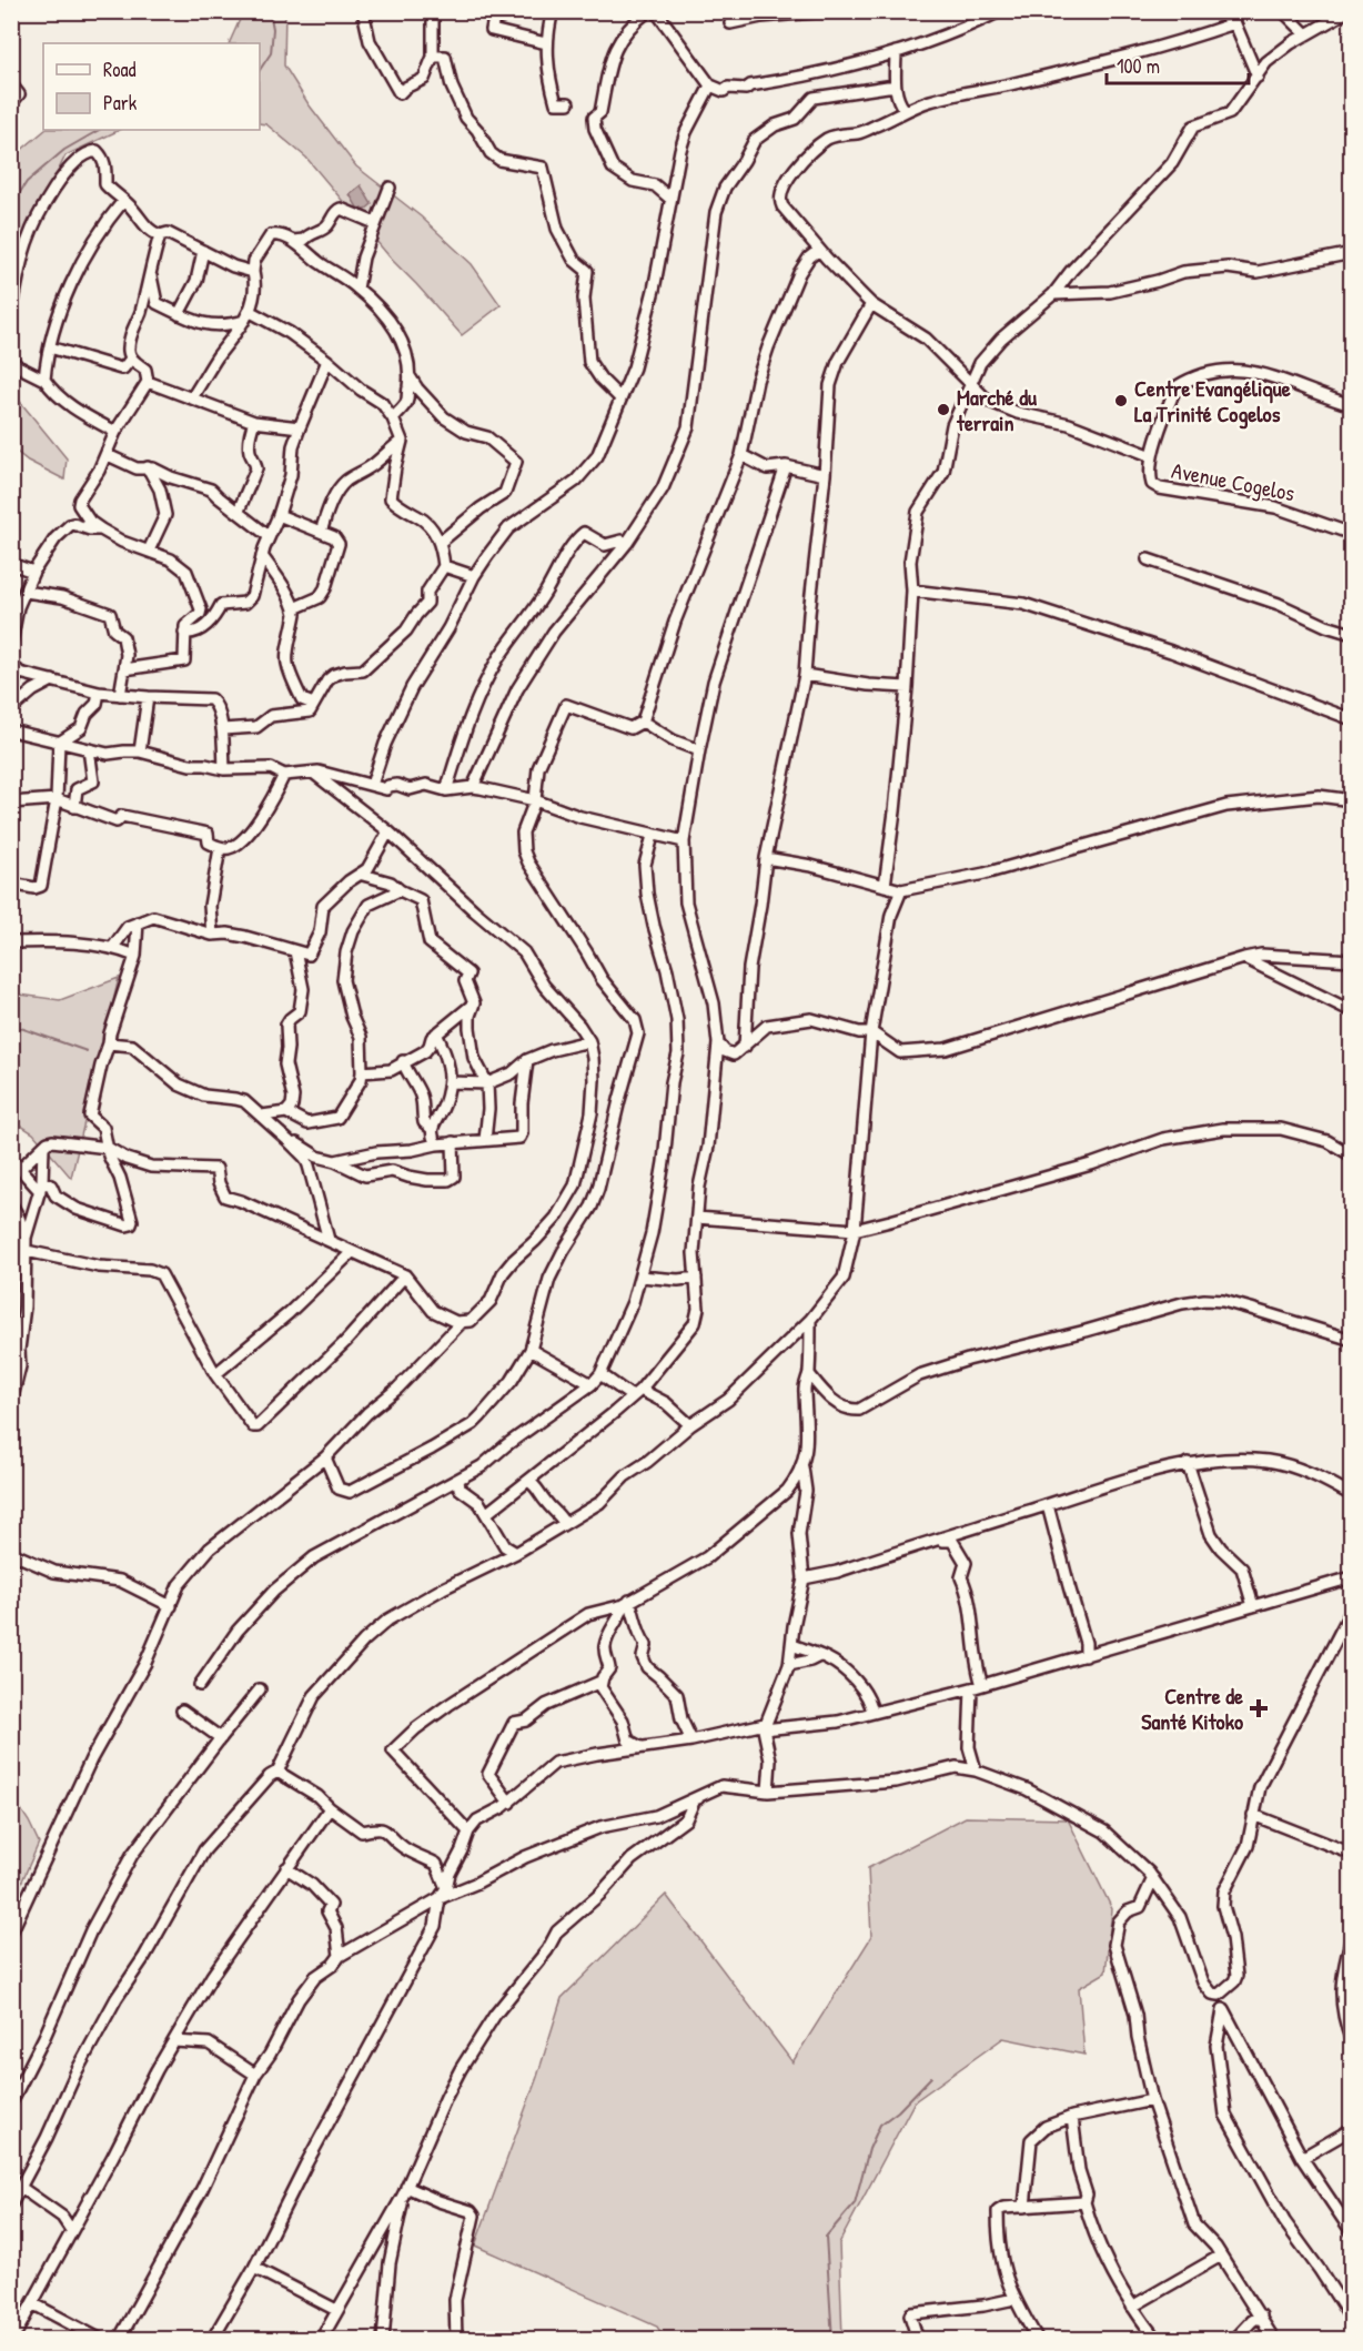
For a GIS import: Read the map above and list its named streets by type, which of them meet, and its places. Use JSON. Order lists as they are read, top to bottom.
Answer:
{
  "streets": {
    "street": ["Avenue Cogelos"]
  },
  "places": {
    "other": ["Centre Evangélique La Trinité Cogelos", "Marché du terrain"],
    "health": ["Centre de Santé Kitoko"]
  },
  "legend": ["Road", "Park"],
  "scale_bar": "100 m"
}
